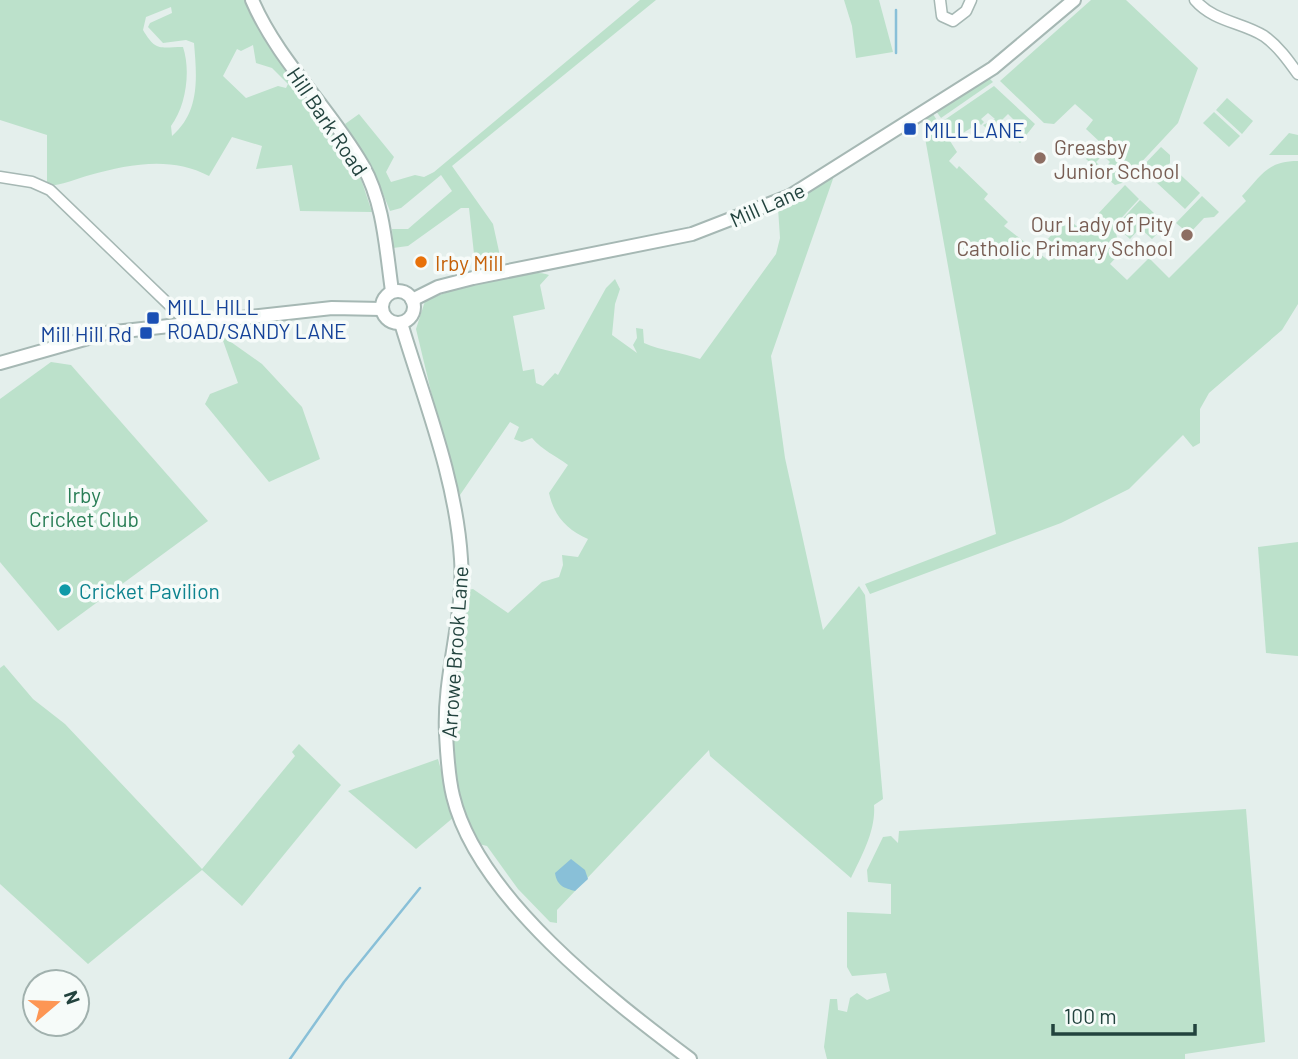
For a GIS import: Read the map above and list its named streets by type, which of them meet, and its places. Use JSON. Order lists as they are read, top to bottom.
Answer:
{
  "streets": {
    "street": ["Hill Bark Road", "Mill Lane", "Arrowe Brook Lane"]
  },
  "crossings": [
    ["Hill Bark Road", "Mill Lane"],
    ["Hill Bark Road", "Arrowe Brook Lane"],
    ["Mill Lane", "Arrowe Brook Lane"]
  ],
  "parks": ["Irby Cricket Club"],
  "places": {
    "transit": ["MILL LANE", "MILL HILL ROAD/SANDY LANE", "Mill Hill Rd"],
    "other": [
      "Greasby Junior School",
      "Our Lady of Pity Catholic Primary School",
      "Irby Mill",
      "Cricket Pavilion"
    ]
  },
  "scale_bar": "100 m",
  "north": "right"
}
